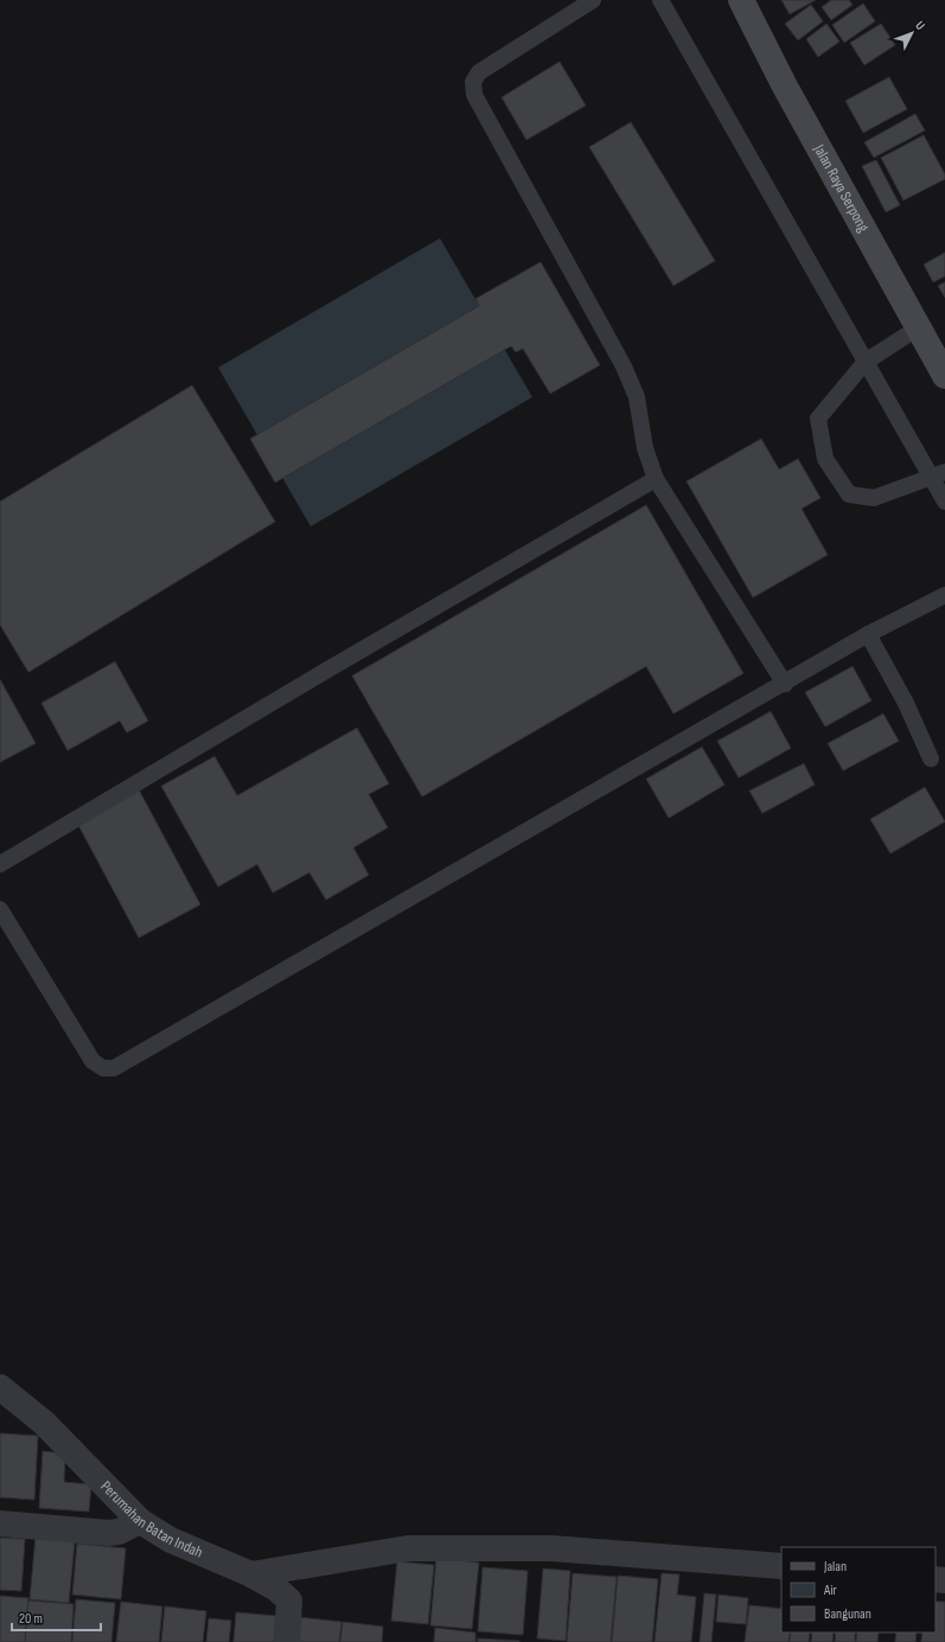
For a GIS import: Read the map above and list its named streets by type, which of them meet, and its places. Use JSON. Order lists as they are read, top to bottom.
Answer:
{
  "streets": {
    "main road": ["Jalan Raya Serpong"],
    "street": ["Perumahan Batan Indah"]
  },
  "legend": ["Jalan", "Air", "Bangunan"],
  "scale_bar": "20 m",
  "north": "top right"
}
